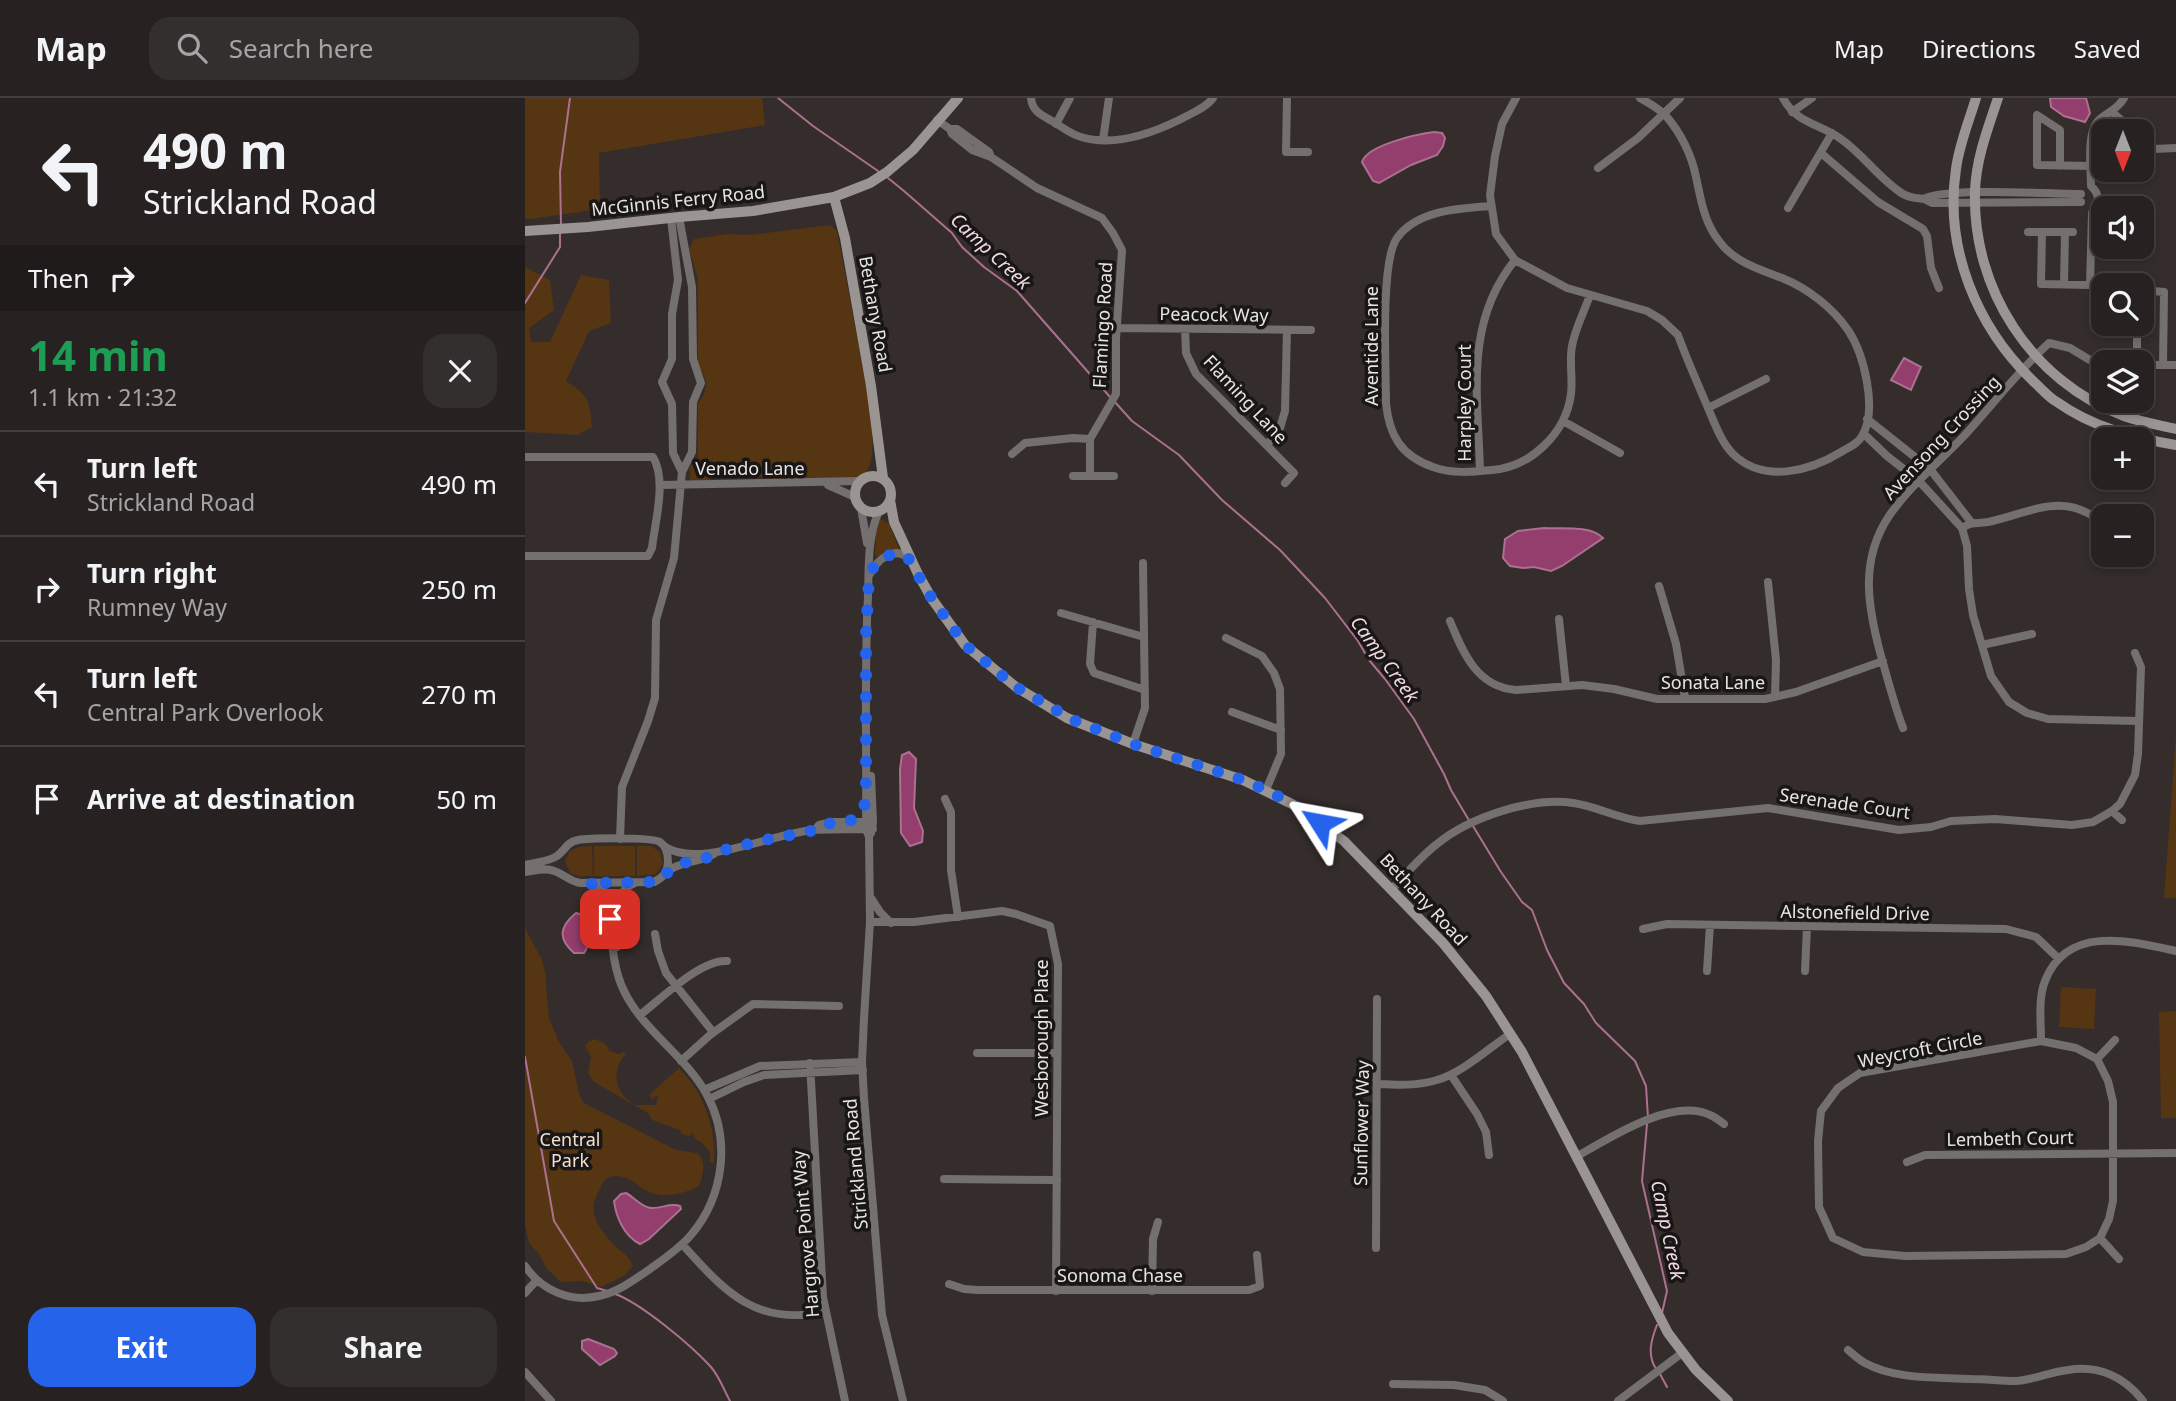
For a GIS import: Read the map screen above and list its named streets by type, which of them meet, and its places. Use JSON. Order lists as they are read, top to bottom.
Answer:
{
  "streets": {
    "street": [
      "McGinnis Ferry Road",
      "Bethany Road",
      "Peacock Way",
      "Flamingo Road",
      "Aventide Lane",
      "Flaming Lane",
      "Harpley Court",
      "Avensong Crossing",
      "Venado Lane",
      "Sonata Lane",
      "Serenade Court",
      "Alstonefield Drive",
      "Wesborough Place",
      "Weycroft Circle",
      "Sunflower Way",
      "Lembeth Court",
      "Strickland Road",
      "Hargrove Point Way",
      "Sonoma Chase"
    ]
  },
  "crossings": [
    ["McGinnis Ferry Road", "Bethany Road"],
    ["McGinnis Ferry Road", "Flamingo Road"],
    ["Bethany Road", "Venado Lane"],
    ["Bethany Road", "Serenade Court"],
    ["Peacock Way", "Flamingo Road"],
    ["Peacock Way", "Flaming Lane"],
    ["Aventide Lane", "Harpley Court"],
    ["Avensong Crossing", "Sonata Lane"],
    ["Wesborough Place", "Strickland Road"],
    ["Wesborough Place", "Sonoma Chase"]
  ],
  "water": ["Camp Creek"],
  "parks": ["Central Park"],
  "north": "bottom",
  "page": {
    "header": "Map",
    "search": "Search here",
    "nav": ["Map", "Directions", "Saved"],
    "turn": ["490 m", "Strickland Road"],
    "map_buttons": ["+", "−"],
    "then": "Then",
    "heading": ["14 min", "1.1 km · 21:32"],
    "list": [
      {
        "name": "Turn left",
        "note": "Strickland Road",
        "value": "490 m"
      },
      {
        "name": "Turn right",
        "note": "Rumney Way",
        "value": "250 m"
      },
      {
        "name": "Turn left",
        "note": "Central Park Overlook",
        "value": "270 m"
      },
      {
        "name": "Arrive at destination",
        "value": "50 m"
      }
    ],
    "buttons": ["Exit", "Share"]
  }
}
